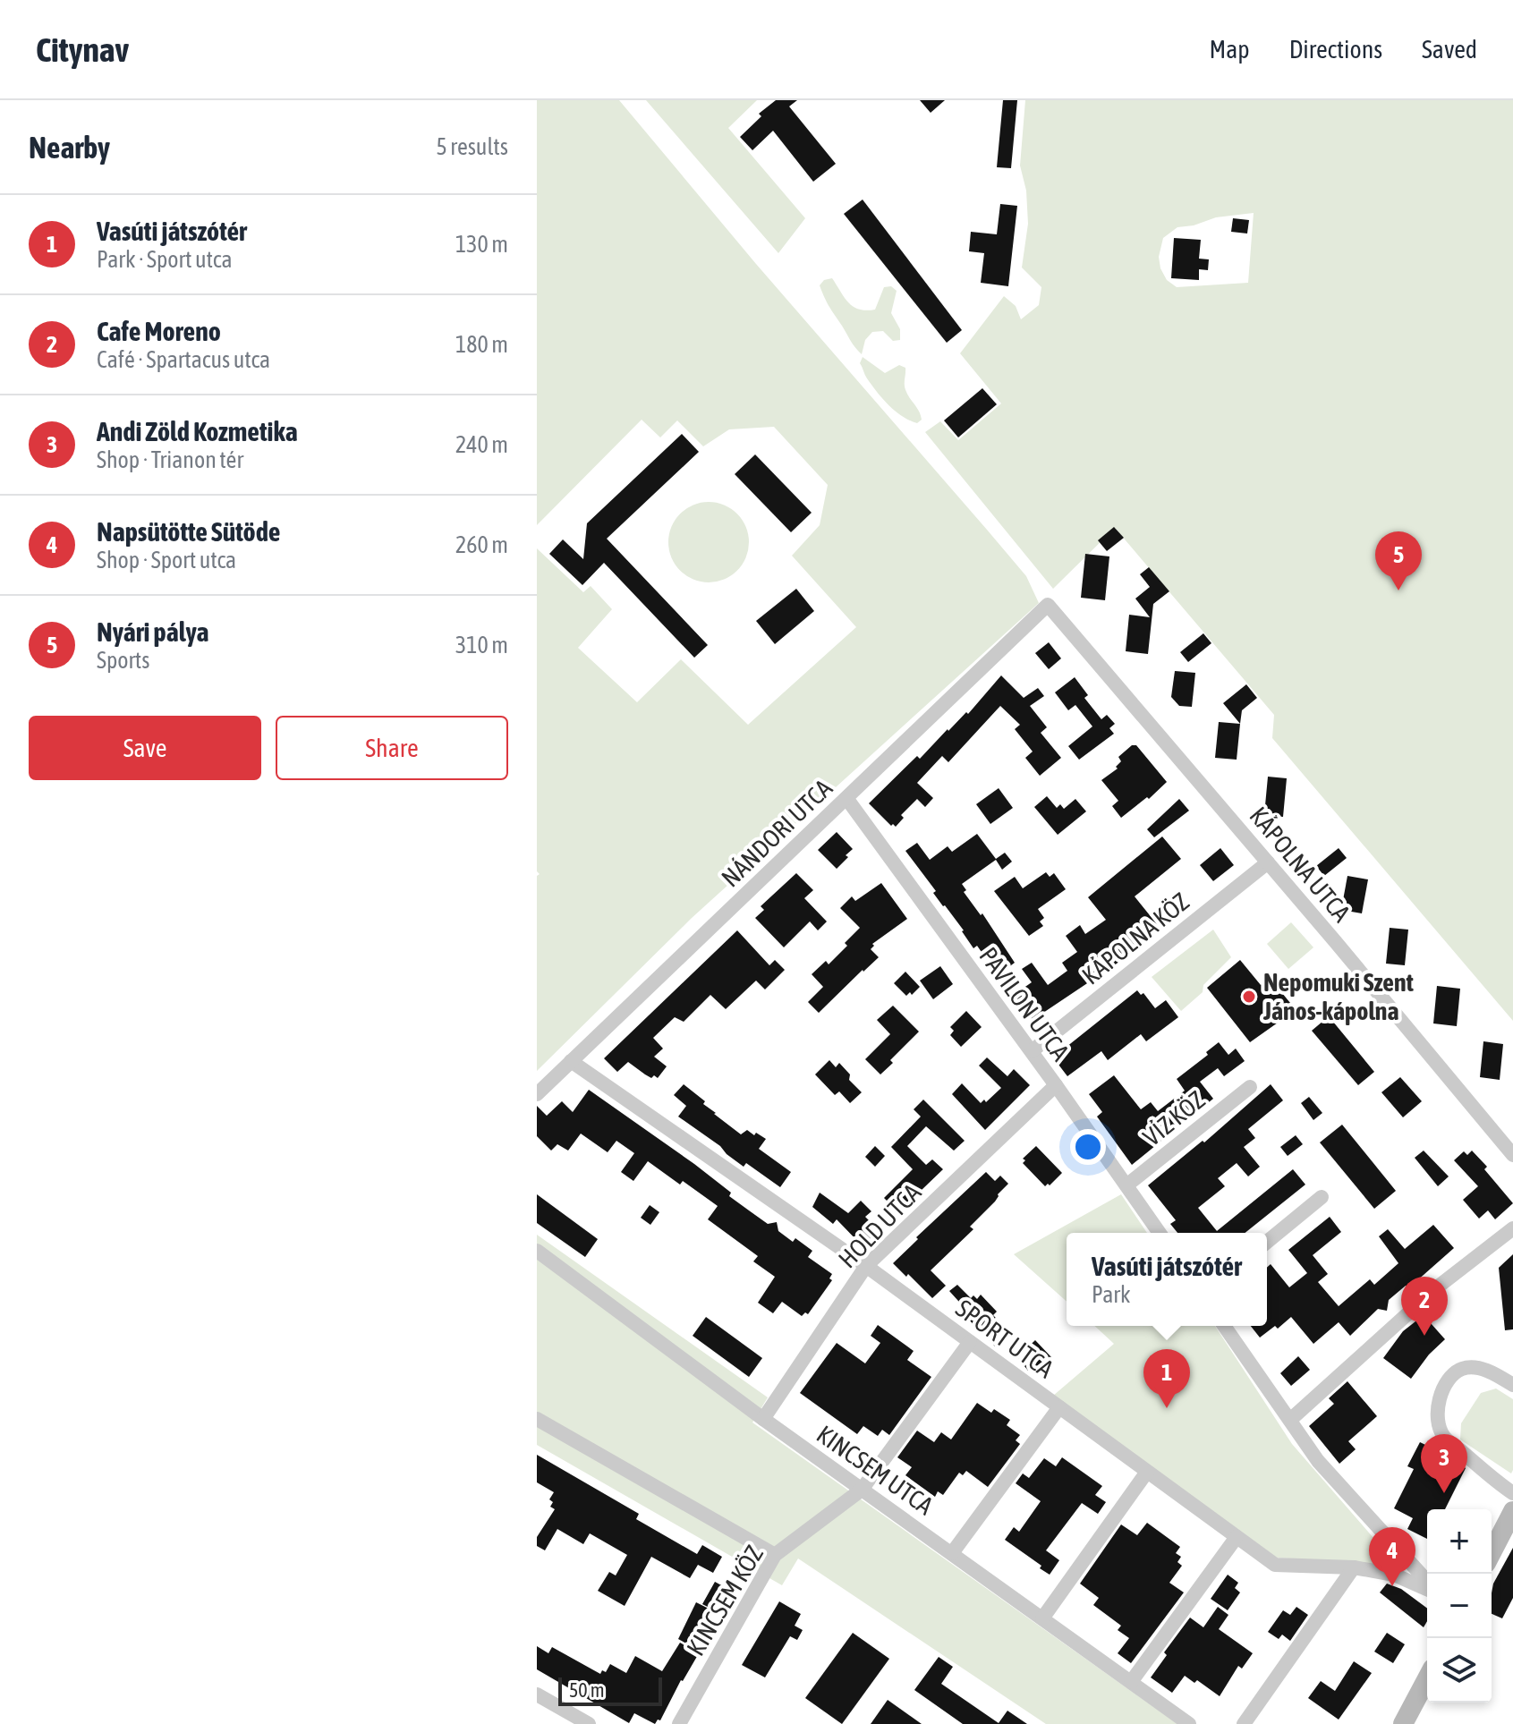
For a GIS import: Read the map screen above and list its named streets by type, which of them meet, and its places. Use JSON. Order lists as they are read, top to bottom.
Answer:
{
  "streets": {
    "street": [
      "NÁNDORI UTCA",
      "KÁPOLNA UTCA",
      "KÁPOLNA KÖZ",
      "PAVILON UTCA",
      "VÍZ KÖZ",
      "HOLD UTCA",
      "SPORT UTCA",
      "KINCSEM UTCA",
      "KINCSEM KÖZ"
    ]
  },
  "crossings": [
    ["NÁNDORI UTCA", "KÁPOLNA UTCA"],
    ["NÁNDORI UTCA", "PAVILON UTCA"],
    ["NÁNDORI UTCA", "SPORT UTCA"],
    ["KÁPOLNA UTCA", "KÁPOLNA KÖZ"],
    ["KÁPOLNA KÖZ", "PAVILON UTCA"],
    ["PAVILON UTCA", "VÍZ KÖZ"],
    ["PAVILON UTCA", "HOLD UTCA"],
    ["HOLD UTCA", "SPORT UTCA"],
    ["HOLD UTCA", "KINCSEM UTCA"],
    ["SPORT UTCA", "KINCSEM KÖZ"],
    ["KINCSEM UTCA", "KINCSEM KÖZ"]
  ],
  "places": ["Nepomuki Szent János-kápolna"],
  "scale_bar": "50 m",
  "page": {
    "header": "Citynav",
    "nav": ["Map", "Directions", "Saved"],
    "heading": ["Nearby", "5 results"],
    "list": [
      {
        "mark": "1",
        "name": "Vasúti játszótér",
        "note": "Park · Sport utca",
        "value": "130 m"
      },
      {
        "mark": "2",
        "name": "Cafe Moreno",
        "note": "Café · Spartacus utca",
        "value": "180 m"
      },
      {
        "mark": "3",
        "name": "Andi Zöld Kozmetika",
        "note": "Shop · Trianon tér",
        "value": "240 m"
      },
      {
        "mark": "4",
        "name": "Napsütötte Sütöde",
        "note": "Shop · Sport utca",
        "value": "260 m"
      },
      {
        "mark": "5",
        "name": "Nyári pálya",
        "note": "Sports",
        "value": "310 m"
      }
    ],
    "pins": [
      "5",
      "2",
      "1",
      "3",
      "4"
    ],
    "buttons": ["Save", "Share"],
    "popup": ["Vasúti játszótér", "Park"],
    "map_buttons": ["+", "−"],
    "scale": "50 m"
  }
}
